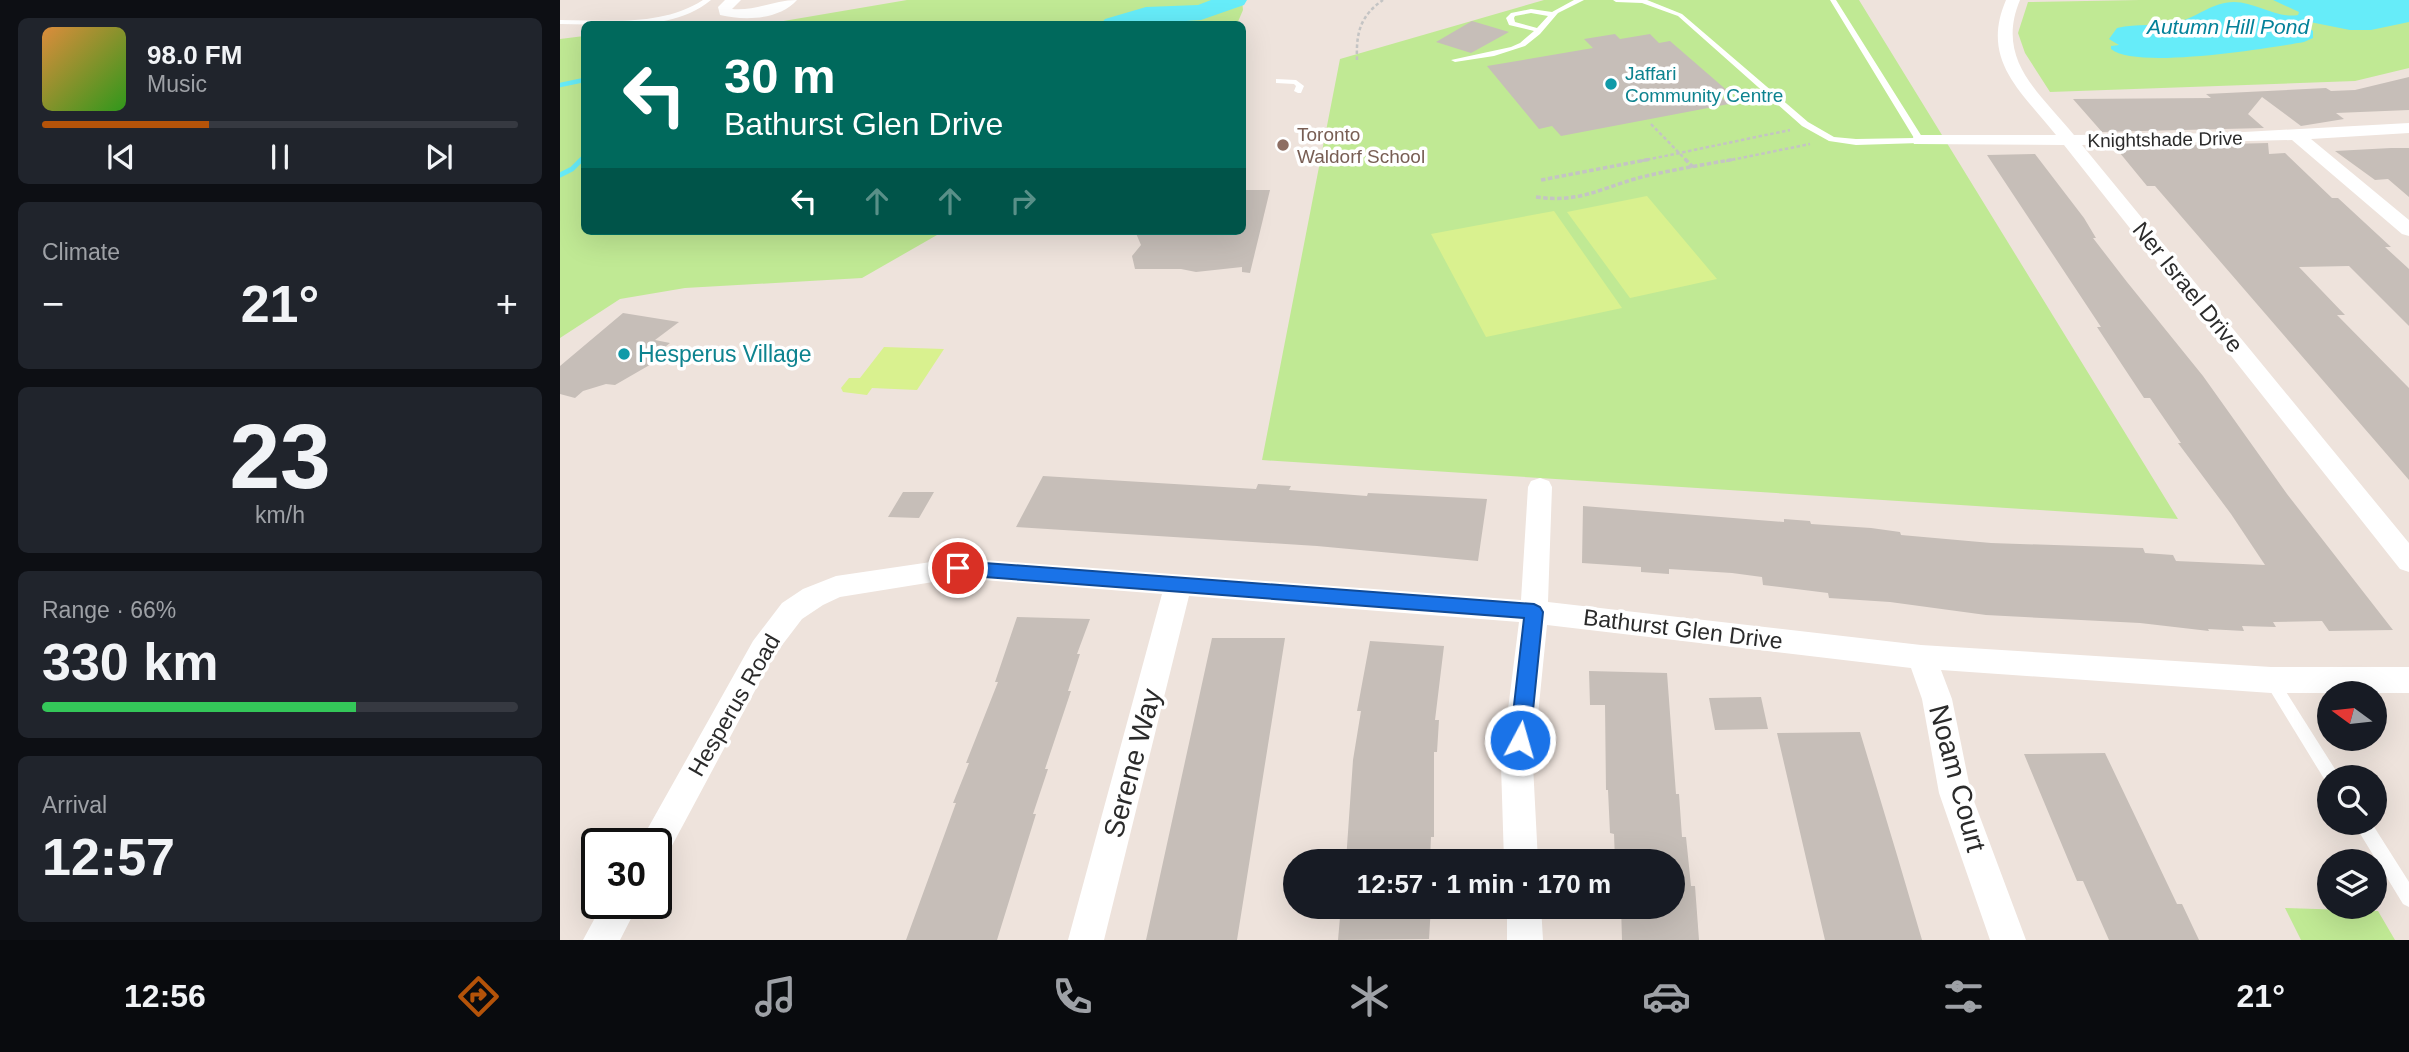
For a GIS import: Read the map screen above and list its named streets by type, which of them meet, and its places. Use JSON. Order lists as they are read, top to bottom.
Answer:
{
  "streets": {
    "street": [
      "Knightshade Drive",
      "Ner Israel Drive",
      "Bathurst Glen Drive",
      "Hesperus Road",
      "Serene Way",
      "Noam Court"
    ]
  },
  "crossings": [
    ["Knightshade Drive", "Ner Israel Drive"],
    ["Bathurst Glen Drive", "Hesperus Road"],
    ["Bathurst Glen Drive", "Serene Way"],
    ["Bathurst Glen Drive", "Noam Court"]
  ],
  "water": ["Autumn Hill Pond"],
  "places": ["Jaffari Community Centre", "Toronto Waldorf School", "Hesperus Village"],
  "north": "left",
  "page": {
    "turn": ["30 m", "Bathurst Glen Drive"],
    "song": ["98.0 FM", "Music"],
    "tile": [
      "Climate",
      ["23", "km/h"],
      ["Range · 66%", "330 km"],
      ["Arrival", "12:57"]
    ],
    "heat": ["−", "21°", "+"],
    "limit": "30",
    "trip": "12:57 · 1 min · 170 m",
    "tabs": ["12:56", "21°"]
  }
}
